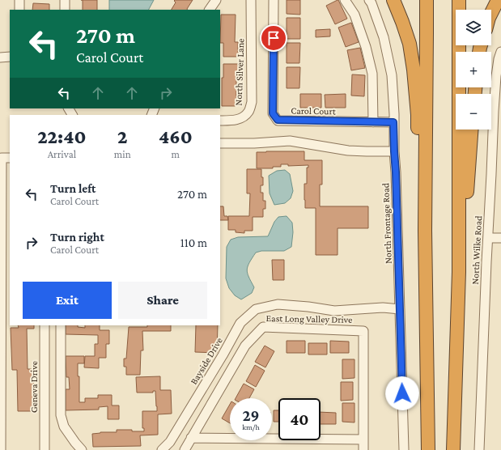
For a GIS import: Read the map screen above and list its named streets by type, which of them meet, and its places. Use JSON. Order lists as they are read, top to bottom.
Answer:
{
  "streets": {
    "street": [
      "North Silver Lane",
      "Carol Court",
      "North Frontage Road",
      "North Wilke Road",
      "East Long Valley Drive",
      "Bayside Drive",
      "Geneva Drive"
    ]
  },
  "crossings": [
    ["Carol Court", "North Frontage Road"],
    ["North Frontage Road", "Bayside Drive"]
  ],
  "page": {
    "map_buttons": ["+", "−"],
    "turn": ["270 m", "Carol Court"],
    "eta": [
      "22:40",
      "Arrival",
      "2",
      "min",
      "460",
      "m"
    ],
    "list": [
      {
        "name": "Turn left",
        "note": "Carol Court",
        "value": "270 m"
      },
      {
        "name": "Turn right",
        "note": "Carol Court",
        "value": "110 m"
      }
    ],
    "buttons": ["Exit", "Share"],
    "speed": "29 km/h",
    "limit": "40"
  }
}
